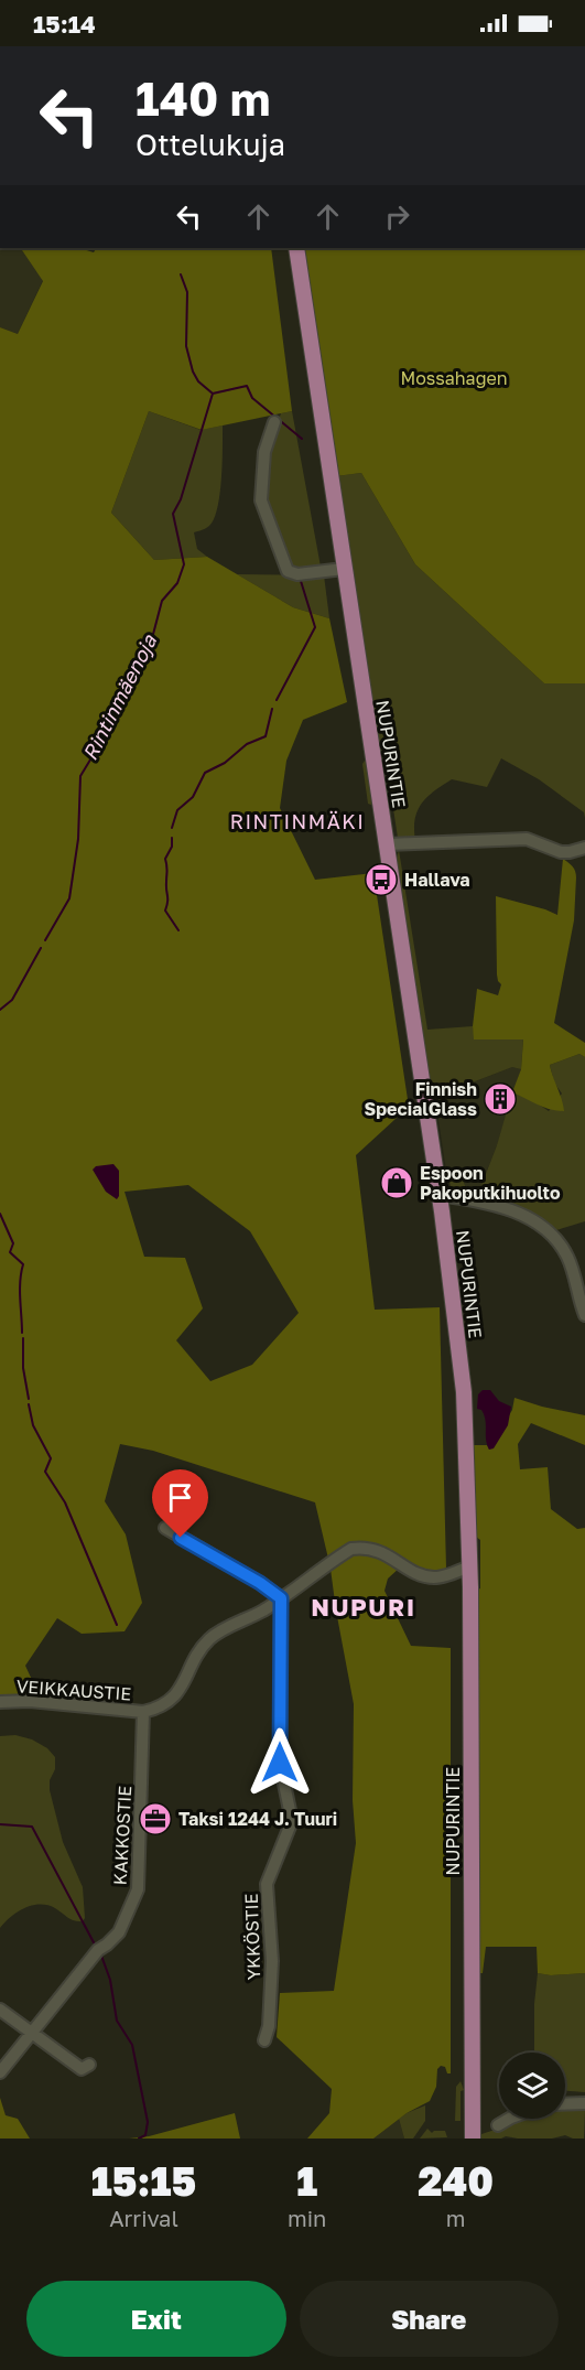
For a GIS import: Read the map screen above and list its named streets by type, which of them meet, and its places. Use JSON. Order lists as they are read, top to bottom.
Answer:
{
  "streets": {
    "main road": ["NUPURINTIE"],
    "street": ["VEIKKAUSTIE", "KAKKOSTIE", "YKKÖSTIE"]
  },
  "crossings": [
    ["NUPURINTIE", "VEIKKAUSTIE"],
    ["VEIKKAUSTIE", "KAKKOSTIE"],
    ["VEIKKAUSTIE", "YKKÖSTIE"]
  ],
  "districts": ["RINTINMÄKI", "NUPURI"],
  "water": ["Rintinmäenoja"],
  "parks": ["Mossahagen"],
  "places": {
    "bus stop": ["Hallava"],
    "building": ["Finnish SpecialGlass"],
    "shop": ["Espoon Pakoputkihuolto"],
    "office": ["Taksi 1244 J. Tuuri"]
  },
  "page": {
    "status": "15:14",
    "turn": ["140 m", "Ottelukuja"],
    "eta": [
      "15:15",
      "Arrival",
      "1",
      "min",
      "240",
      "m"
    ],
    "buttons": ["Exit", "Share"]
  }
}
